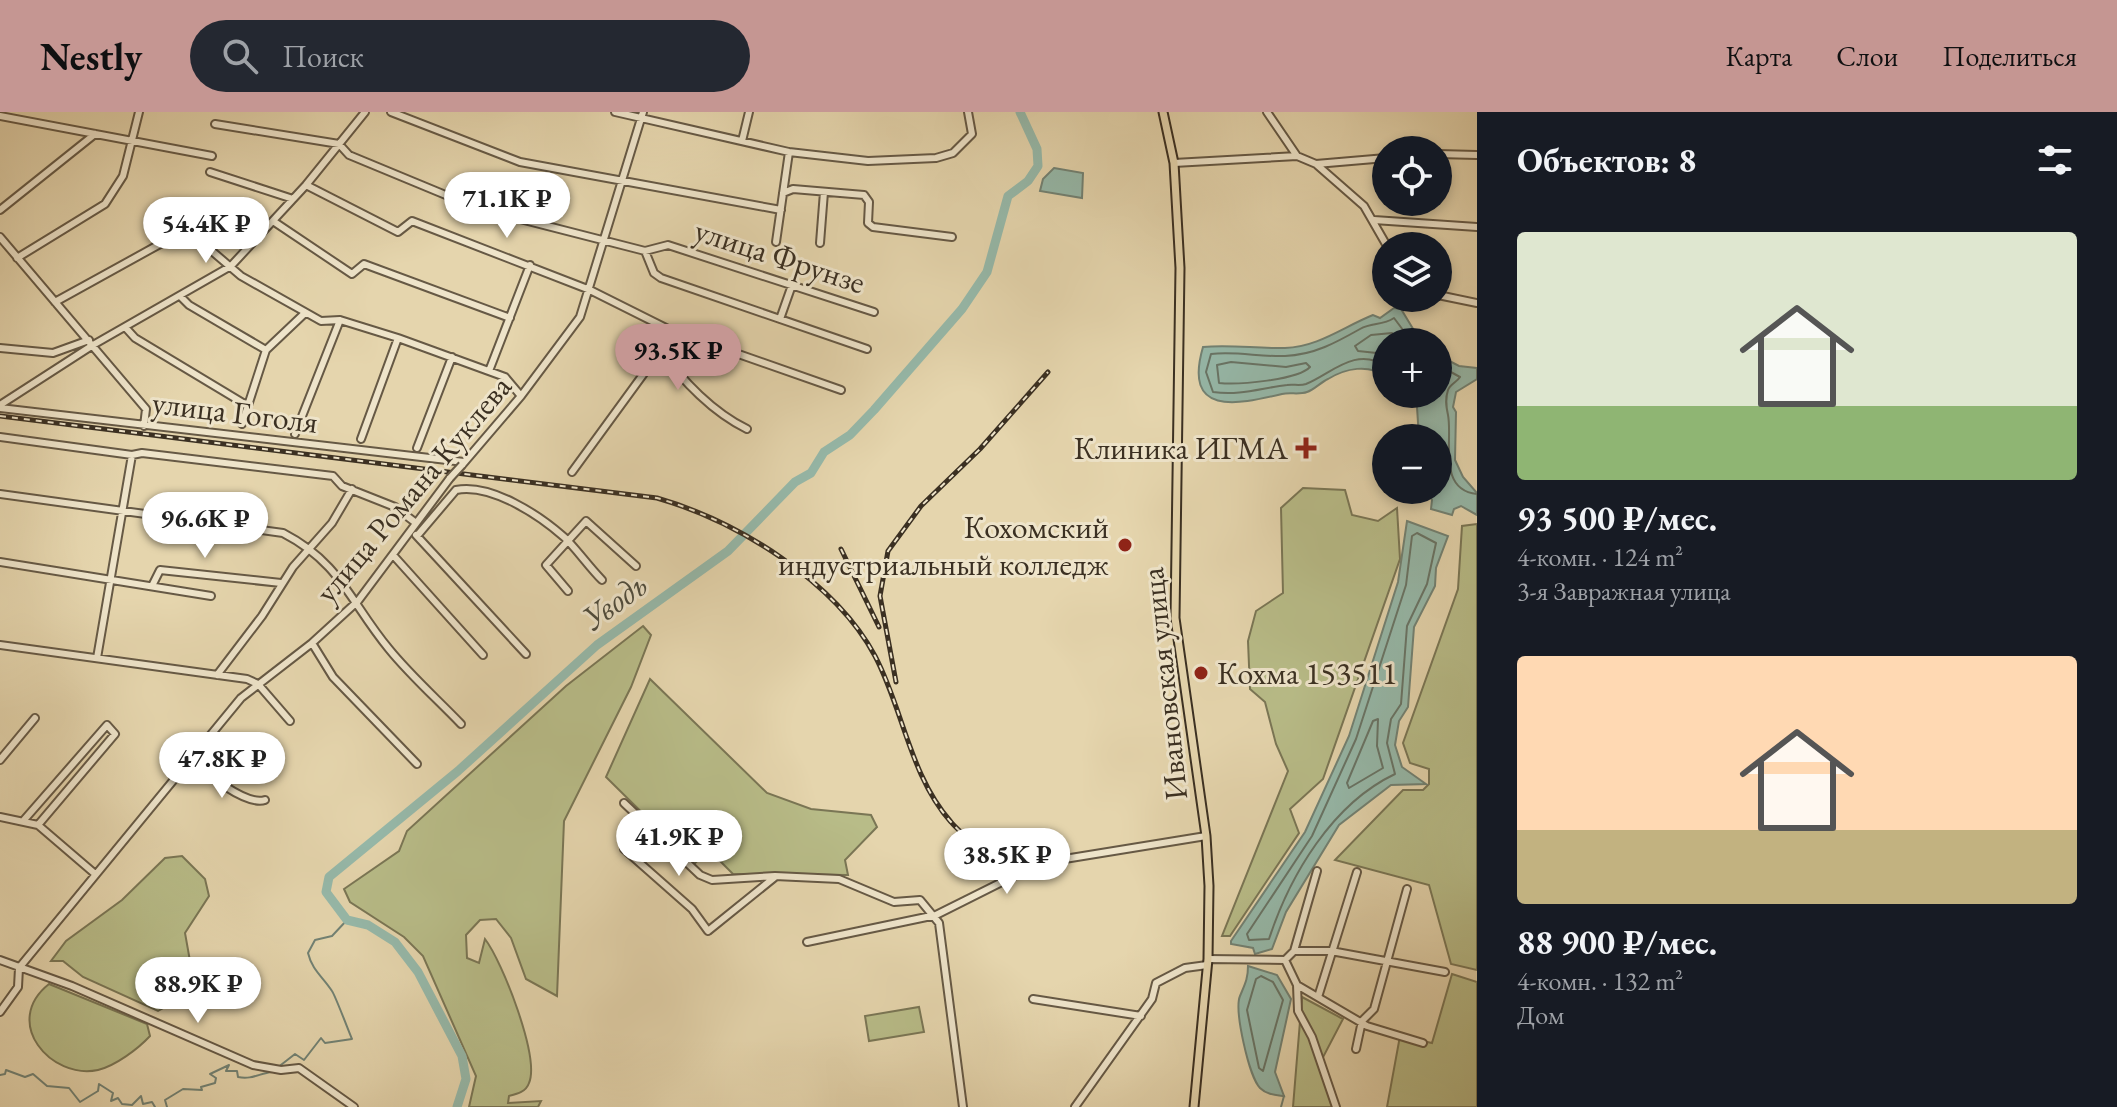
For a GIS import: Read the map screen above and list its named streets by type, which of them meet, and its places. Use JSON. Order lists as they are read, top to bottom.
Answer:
{
  "streets": {
    "main road": ["Ивановская улица"],
    "street": ["улица Фрунзе", "улица Гоголя", "улица Романа Куклева"]
  },
  "crossings": [
    ["улица Фрунзе", "улица Романа Куклева"],
    ["улица Гоголя", "улица Романа Куклева"]
  ],
  "water": ["Уводь"],
  "places": {
    "health": ["Клиника ИГМА"],
    "other": ["Кохомский индустриальный колледж", "Кохма 153511"]
  },
  "page": {
    "header": "Nestly",
    "search": "Поиск",
    "nav": ["Карта", "Слои", "Поделиться"],
    "heading": "Объектов: 8",
    "map_buttons": ["+", "−"],
    "price": [
      "71.1K ₽",
      "54.4K ₽",
      "93.5K ₽",
      "96.6K ₽",
      "47.8K ₽",
      "41.9K ₽",
      "38.5K ₽",
      "88.9K ₽"
    ],
    "list": [
      {
        "name": "93 500 ₽/мес.",
        "note": "4-комн. · 124 m² · 3-я Завражная улица"
      },
      {
        "name": "88 900 ₽/мес.",
        "note": "4-комн. · 132 m² · Дом"
      }
    ]
  }
}
